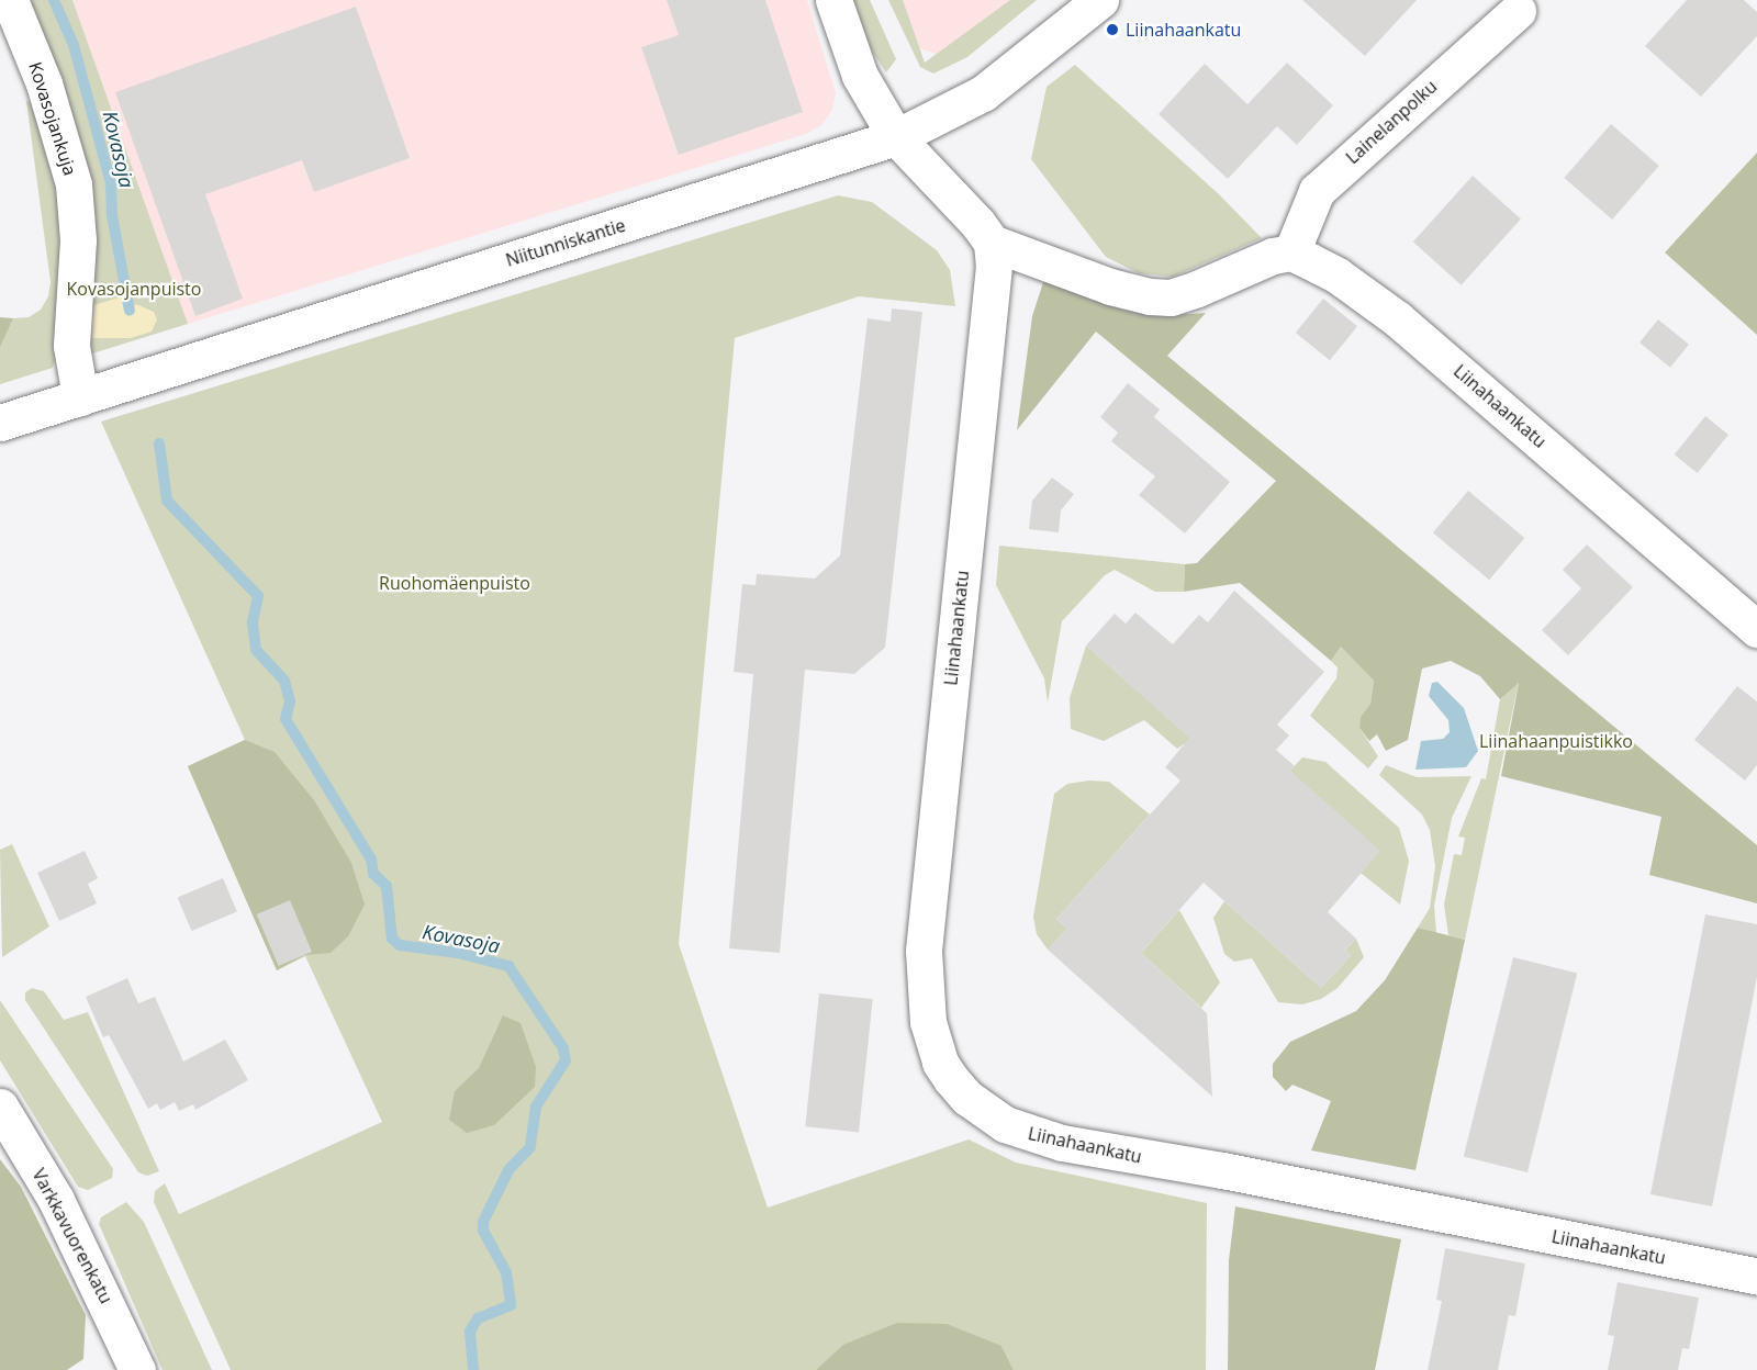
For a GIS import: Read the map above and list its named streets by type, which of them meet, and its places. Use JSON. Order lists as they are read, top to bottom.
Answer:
{
  "streets": {
    "street": [
      "Kovasojankuja",
      "Lainelanpolku",
      "Niitunniskantie",
      "Liinahaankatu",
      "Varkkavuorenkatu"
    ]
  },
  "crossings": [
    ["Kovasojankuja", "Niitunniskantie"],
    ["Lainelanpolku", "Liinahaankatu"]
  ],
  "water": ["Kovasoja"],
  "parks": ["Kovasojanpuisto", "Ruohomäenpuisto", "Liinahaanpuistikko"],
  "places": ["Liinahaankatu"]
}
